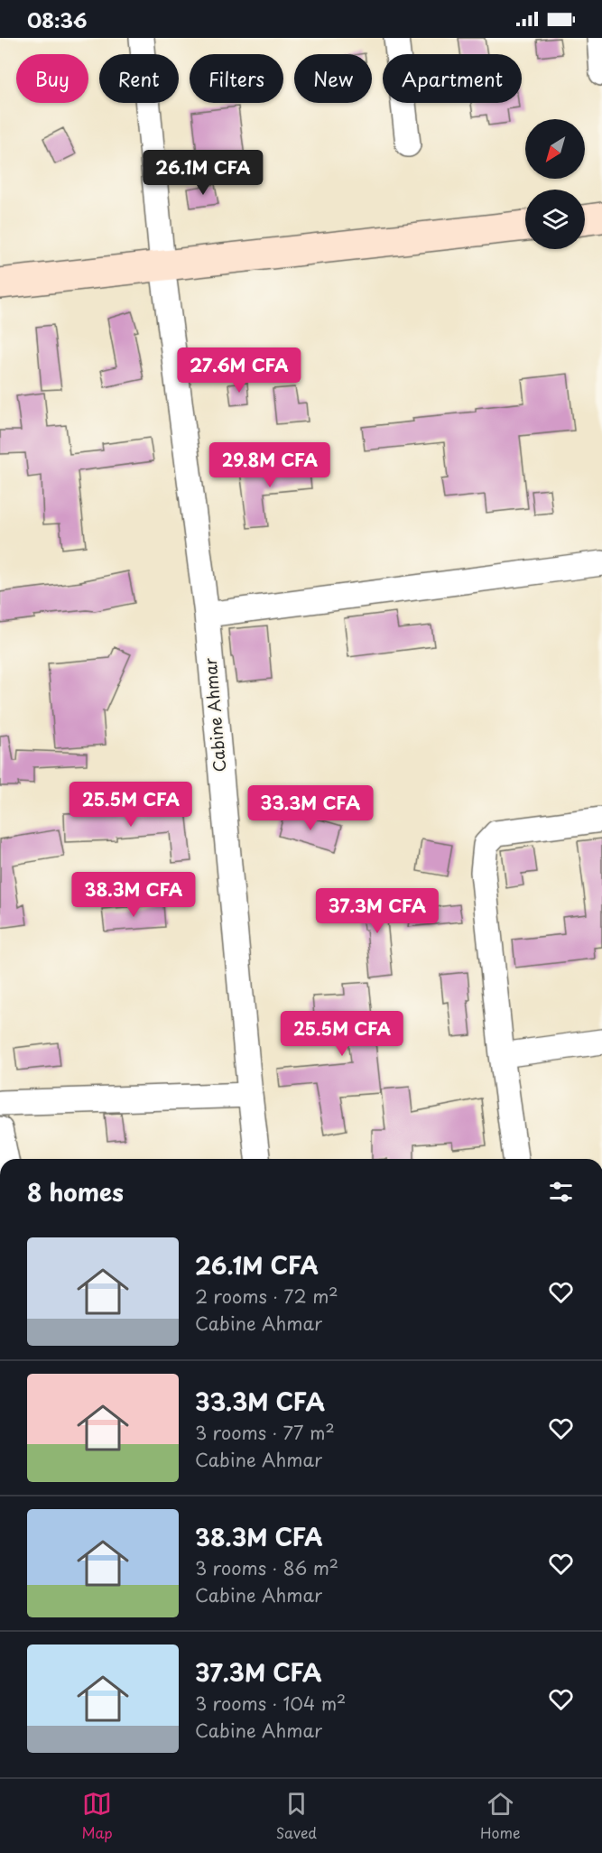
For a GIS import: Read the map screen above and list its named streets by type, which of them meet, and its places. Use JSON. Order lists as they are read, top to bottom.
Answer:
{
  "streets": {
    "street": ["Cabine Ahmar"]
  },
  "north": "bottom left",
  "page": {
    "status": "08:36",
    "chip": [
      "Buy",
      "Rent",
      "Filters",
      "New",
      "Apartment"
    ],
    "price": [
      "26.1M CFA",
      "27.6M CFA",
      "29.8M CFA",
      "25.5M CFA",
      "33.3M CFA",
      "38.3M CFA",
      "37.3M CFA",
      "25.5M CFA"
    ],
    "heading": "8 homes",
    "list": [
      {
        "name": "26.1M CFA",
        "note": "2 rooms · 72 m² · Cabine Ahmar"
      },
      {
        "name": "33.3M CFA",
        "note": "3 rooms · 77 m² · Cabine Ahmar"
      },
      {
        "name": "38.3M CFA",
        "note": "3 rooms · 86 m² · Cabine Ahmar"
      },
      {
        "name": "37.3M CFA",
        "note": "3 rooms · 104 m² · Cabine Ahmar"
      }
    ],
    "tabs": ["Map", "Saved", "Home"]
  }
}
